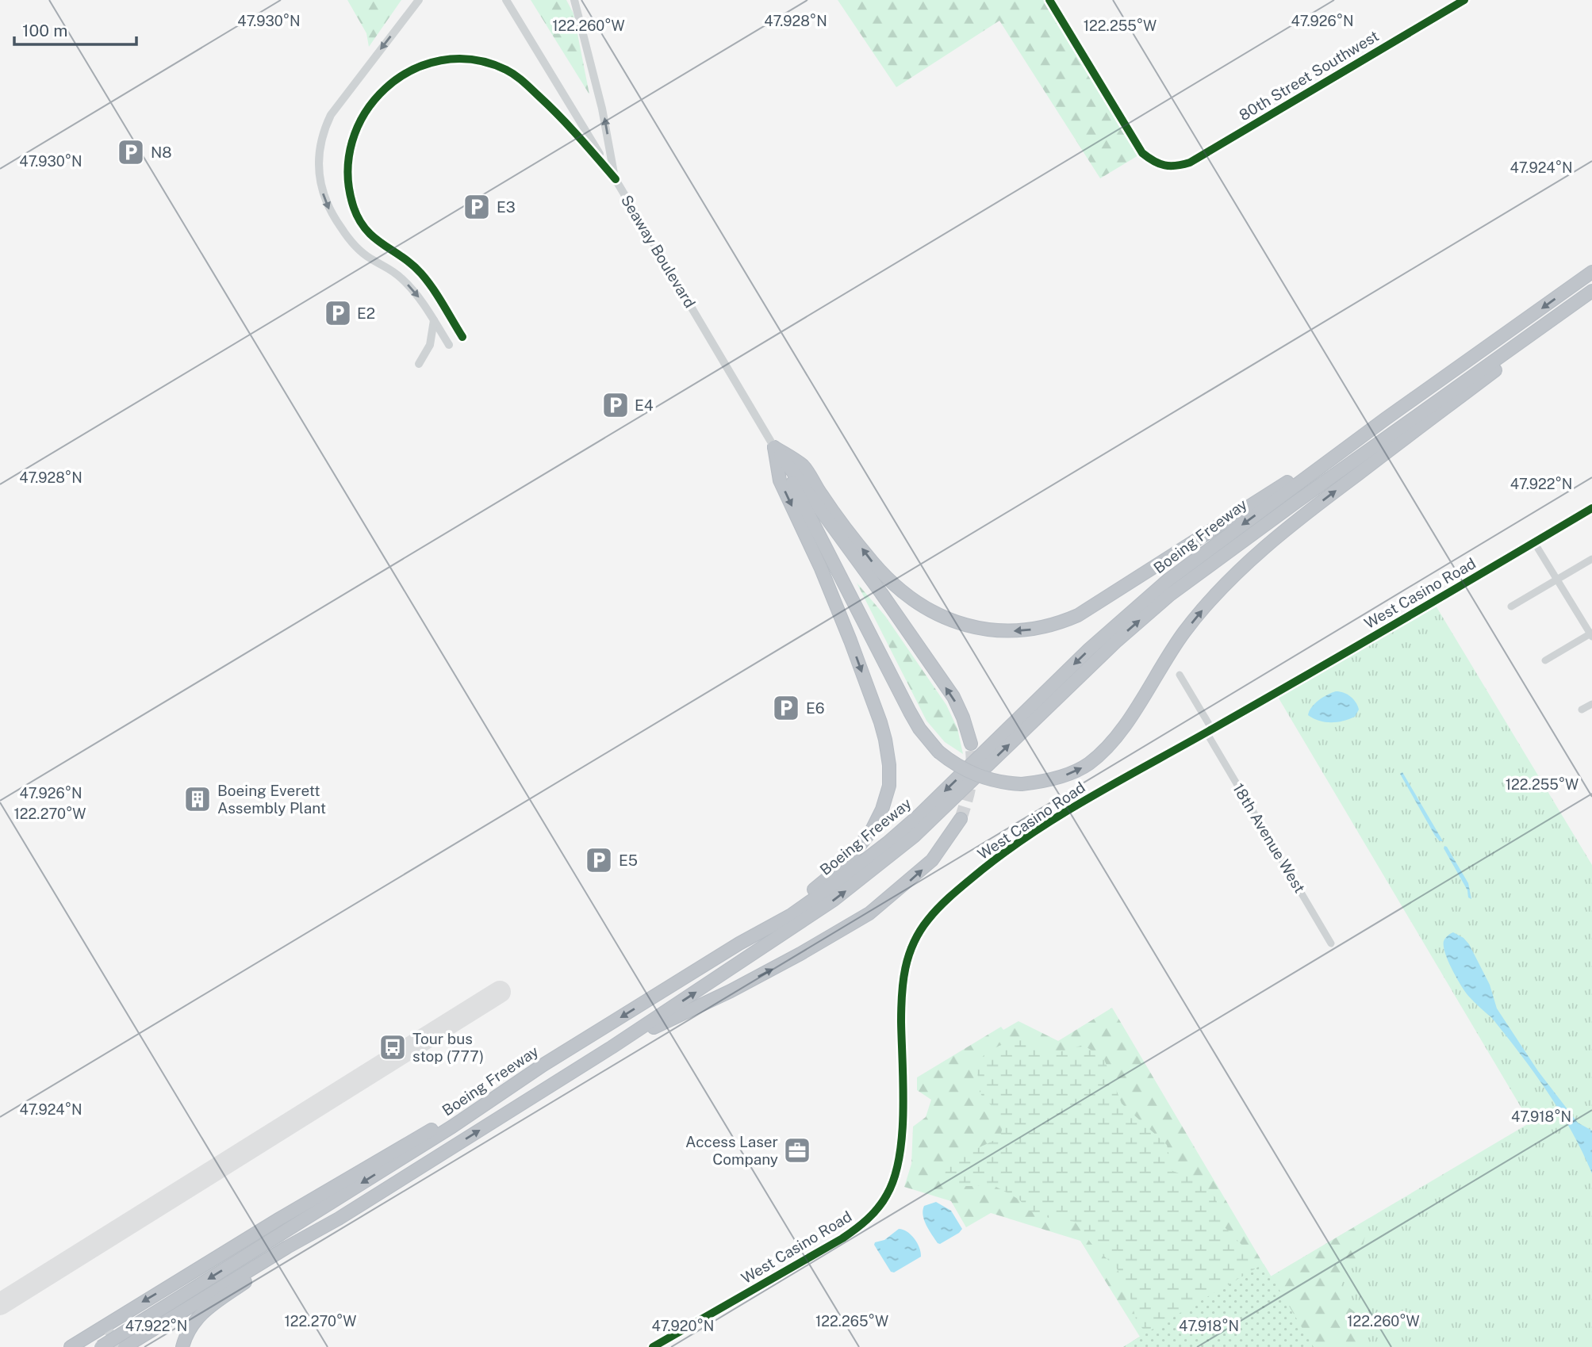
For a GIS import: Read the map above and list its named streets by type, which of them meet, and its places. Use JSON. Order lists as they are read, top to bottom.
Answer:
{
  "streets": {
    "highway": ["Boeing Freeway"],
    "street": [
      "80th Street Southwest",
      "Seaway Boulevard",
      "West Casino Road",
      "18th Avenue West"
    ]
  },
  "crossings": [
    ["West Casino Road", "18th Avenue West"]
  ],
  "places": {
    "parking": [
      "N8",
      "E3",
      "E2",
      "E4",
      "E6",
      "E5"
    ],
    "building": ["Boeing Everett Assembly Plant"],
    "bus stop": ["Tour bus stop (777)"],
    "office": ["Access Laser Company"]
  },
  "scale_bar": "100 m",
  "coordinates": [
    "47.930°N",
    "47.928°N",
    "47.926°N",
    "122.260°W",
    "122.255°W",
    "47.924°N",
    "47.922°N",
    "122.270°W",
    "47.918°N",
    "122.265°W",
    "47.920°N"
  ]
}
